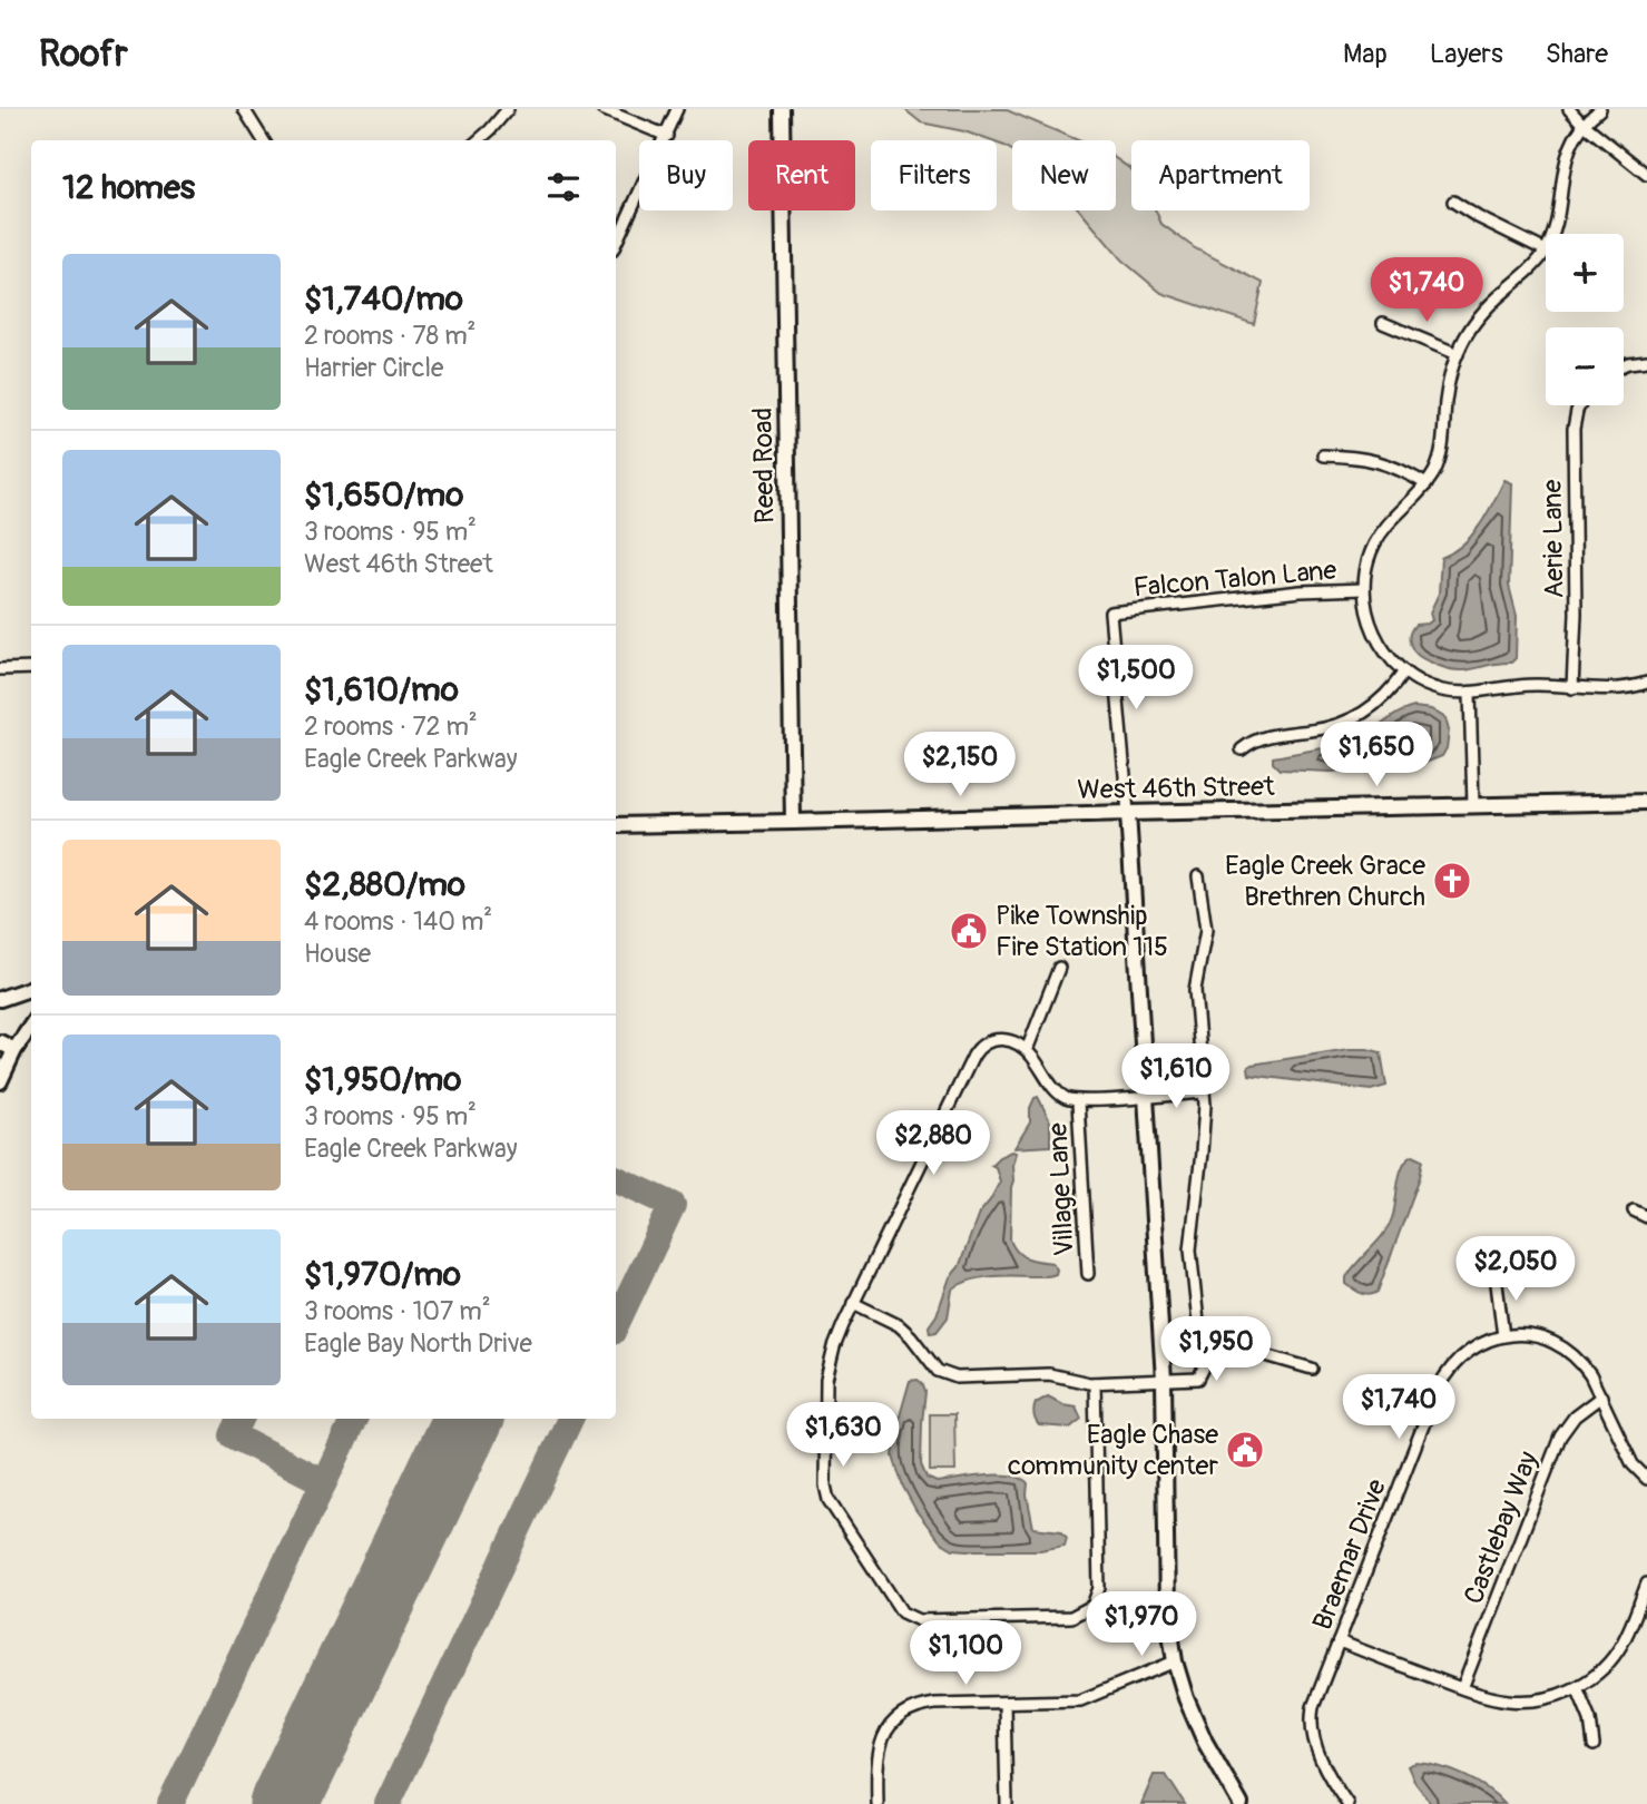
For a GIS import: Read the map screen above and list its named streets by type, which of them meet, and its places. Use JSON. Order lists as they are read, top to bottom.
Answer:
{
  "streets": {
    "main road": ["Reed Road", "West 46th Street"],
    "street": [
      "Aerie Lane",
      "Falcon Talon Lane",
      "Village Lane",
      "Castlebay Way",
      "Braemar Drive"
    ]
  },
  "crossings": [
    ["Reed Road", "West 46th Street"],
    ["Falcon Talon Lane", "West 46th Street"],
    ["Castlebay Way", "Braemar Drive"]
  ],
  "places": {
    "church": ["Eagle Creek Grace Brethren Church"],
    "public building": ["Pike Township Fire Station 115", "Eagle Chase community center"]
  },
  "page": {
    "header": "Roofr",
    "nav": ["Map", "Layers", "Share"],
    "chip": [
      "Buy",
      "Rent",
      "Filters",
      "New",
      "Apartment"
    ],
    "heading": "12 homes",
    "map_buttons": ["+", "−"],
    "list": [
      {
        "name": "$1,740/mo",
        "note": "2 rooms · 78 m² · Harrier Circle"
      },
      {
        "name": "$1,650/mo",
        "note": "3 rooms · 95 m² · West 46th Street"
      },
      {
        "name": "$1,610/mo",
        "note": "2 rooms · 72 m² · Eagle Creek Parkway"
      },
      {
        "name": "$2,880/mo",
        "note": "4 rooms · 140 m² · House"
      },
      {
        "name": "$1,950/mo",
        "note": "3 rooms · 95 m² · Eagle Creek Parkway"
      },
      {
        "name": "$1,970/mo",
        "note": "3 rooms · 107 m² · Eagle Bay North Drive"
      }
    ],
    "price": [
      "$1,740",
      "$1,500",
      "$1,650",
      "$2,150",
      "$1,610",
      "$2,880",
      "$2,050",
      "$1,950",
      "$1,740",
      "$1,630",
      "$1,970",
      "$1,100"
    ]
  }
}
